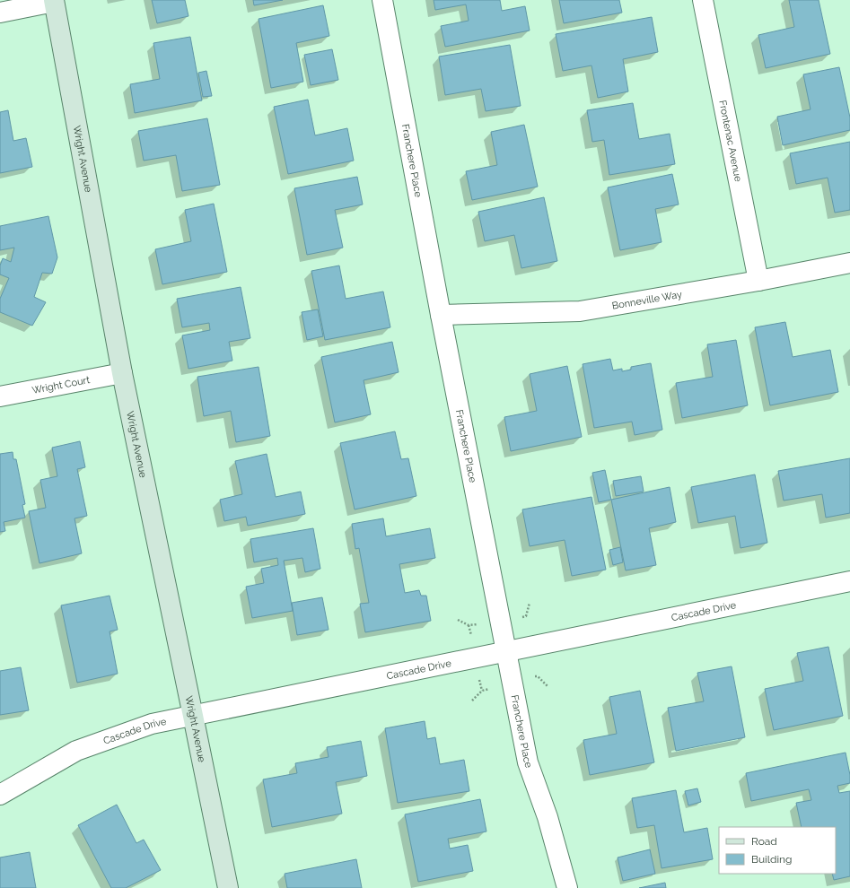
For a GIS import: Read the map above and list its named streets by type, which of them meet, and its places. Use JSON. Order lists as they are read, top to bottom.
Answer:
{
  "streets": {
    "street": [
      "Frontenac Avenue",
      "Wright Avenue",
      "Franchere Place",
      "Bonneville Way",
      "Wright Court",
      "Cascade Drive"
    ]
  },
  "crossings": [
    ["Frontenac Avenue", "Bonneville Way"],
    ["Wright Avenue", "Wright Court"],
    ["Wright Avenue", "Cascade Drive"],
    ["Franchere Place", "Bonneville Way"],
    ["Franchere Place", "Cascade Drive"]
  ],
  "legend": ["Road", "Building"]
}
